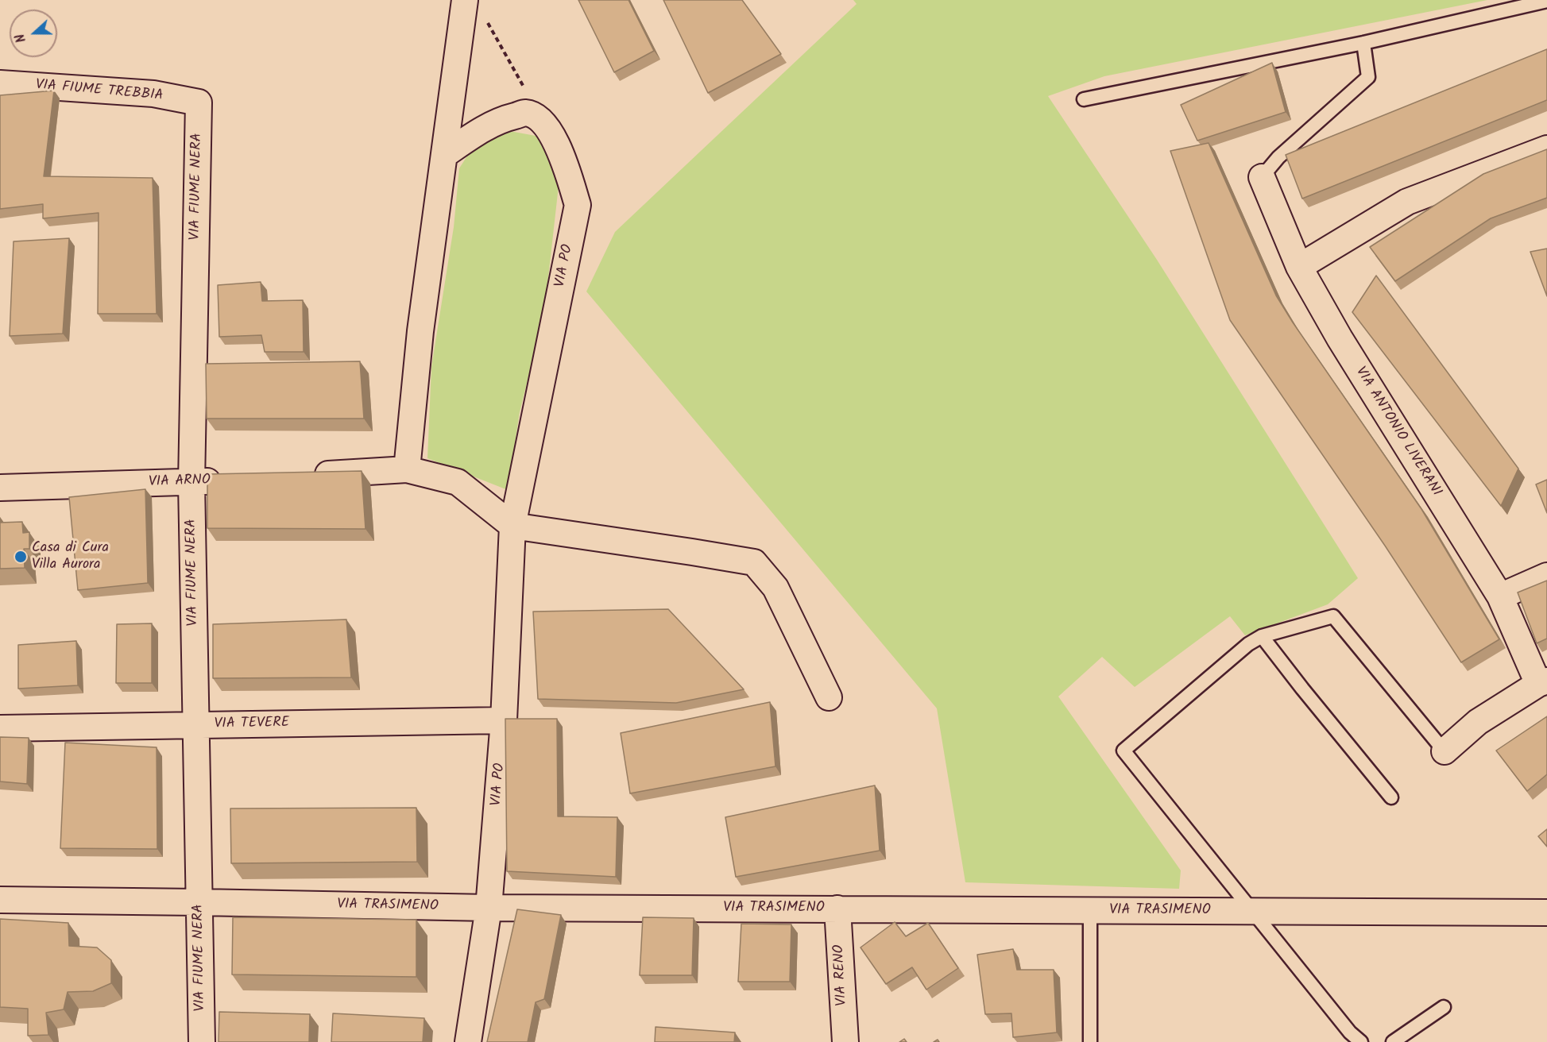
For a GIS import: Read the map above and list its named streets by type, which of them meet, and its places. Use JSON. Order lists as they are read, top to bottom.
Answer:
{
  "streets": {
    "street": [
      "VIA FIUME TREBBIA",
      "VIA FIUME NERA",
      "VIA PO",
      "VIA ANTONIO LIVERANI",
      "VIA ARNO",
      "VIA TEVERE",
      "VIA TRASIMENO",
      "VIA RENO"
    ]
  },
  "crossings": [
    ["VIA FIUME TREBBIA", "VIA FIUME NERA"],
    ["VIA FIUME NERA", "VIA ARNO"],
    ["VIA FIUME NERA", "VIA TEVERE"],
    ["VIA FIUME NERA", "VIA TRASIMENO"],
    ["VIA PO", "VIA TEVERE"],
    ["VIA PO", "VIA TRASIMENO"],
    ["VIA TRASIMENO", "VIA RENO"]
  ],
  "places": ["Casa di Cura Villa Aurora"],
  "north": "left"
}
